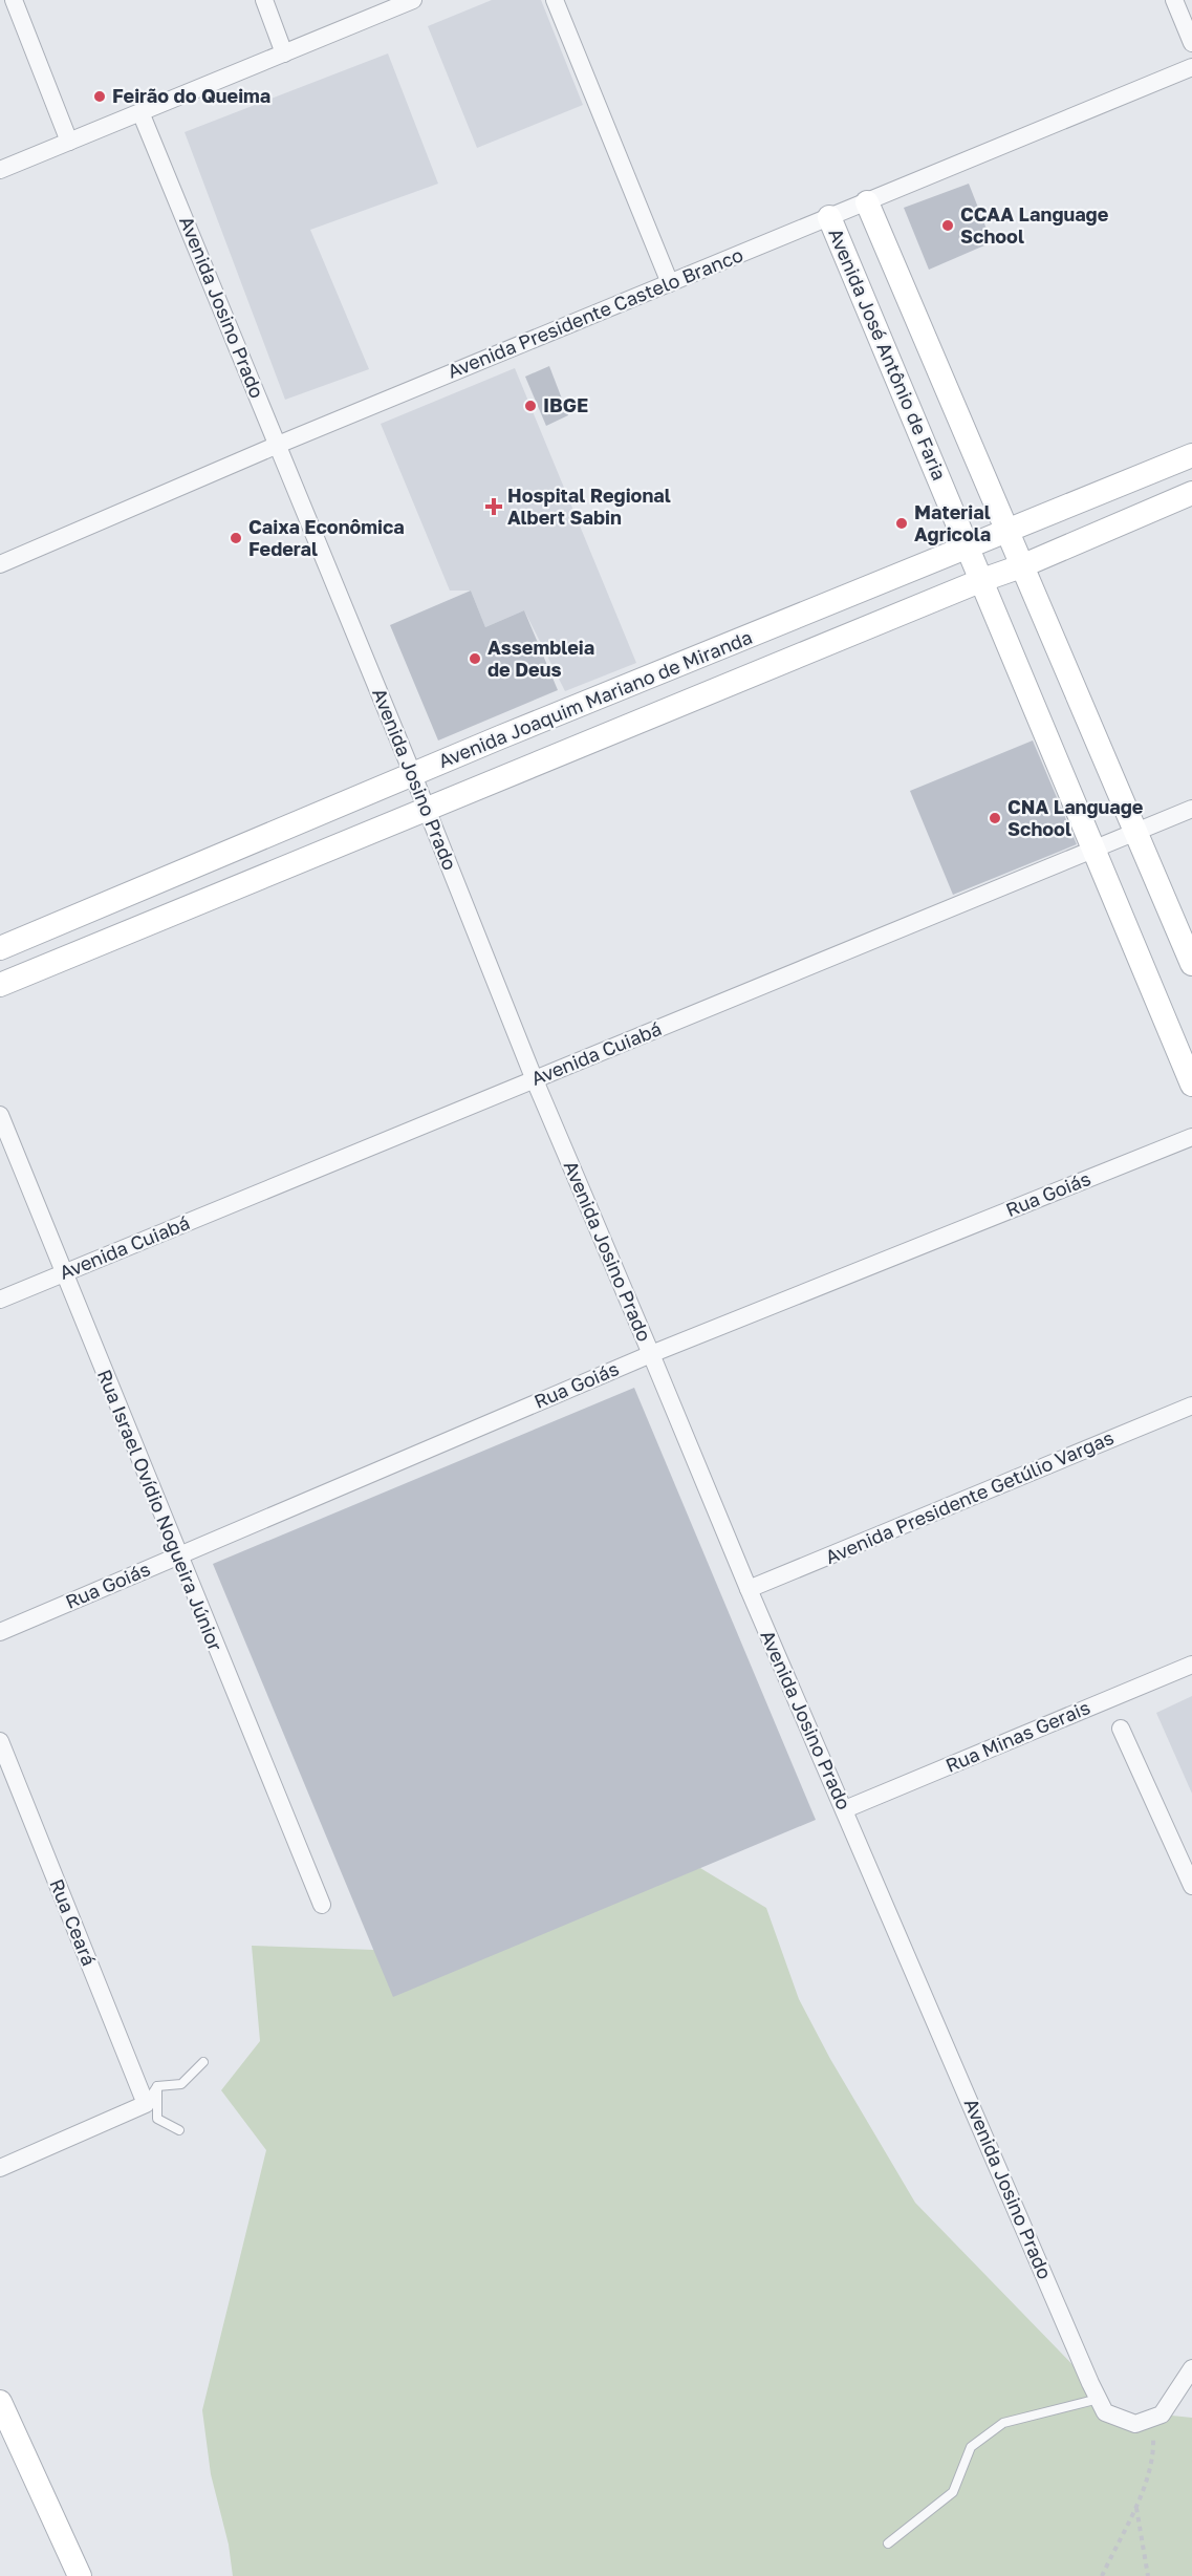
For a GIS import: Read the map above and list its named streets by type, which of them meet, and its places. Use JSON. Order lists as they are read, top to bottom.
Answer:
{
  "streets": {
    "street": [
      "Avenida Josino Prado",
      "Avenida Presidente Castelo Branco",
      "Avenida José Antônio de Faria",
      "Avenida Joaquim Mariano de Miranda",
      "Avenida Cuiabá",
      "Rua Goiás",
      "Avenida Presidente Getúlio Vargas",
      "Rua Israel Ovídio Nogueira Júnior",
      "Rua Minas Gerais",
      "Rua Ceará"
    ]
  },
  "crossings": [
    ["Avenida Josino Prado", "Avenida Presidente Castelo Branco"],
    ["Avenida Josino Prado", "Avenida Joaquim Mariano de Miranda"],
    ["Avenida Josino Prado", "Avenida Cuiabá"],
    ["Avenida Josino Prado", "Rua Goiás"],
    ["Avenida Josino Prado", "Avenida Presidente Getúlio Vargas"],
    ["Avenida Josino Prado", "Rua Minas Gerais"],
    ["Avenida Presidente Castelo Branco", "Avenida José Antônio de Faria"],
    ["Avenida José Antônio de Faria", "Avenida Joaquim Mariano de Miranda"],
    ["Avenida José Antônio de Faria", "Avenida Cuiabá"],
    ["Avenida Cuiabá", "Rua Israel Ovídio Nogueira Júnior"],
    ["Rua Goiás", "Rua Israel Ovídio Nogueira Júnior"]
  ],
  "places": {
    "other": [
      "Feirão do Queima",
      "CCAA Language School",
      "IBGE",
      "Material Agricola",
      "Caixa Econômica Federal",
      "Assembleia de Deus",
      "CNA Language School"
    ],
    "health": ["Hospital Regional Albert Sabin"]
  }
}
